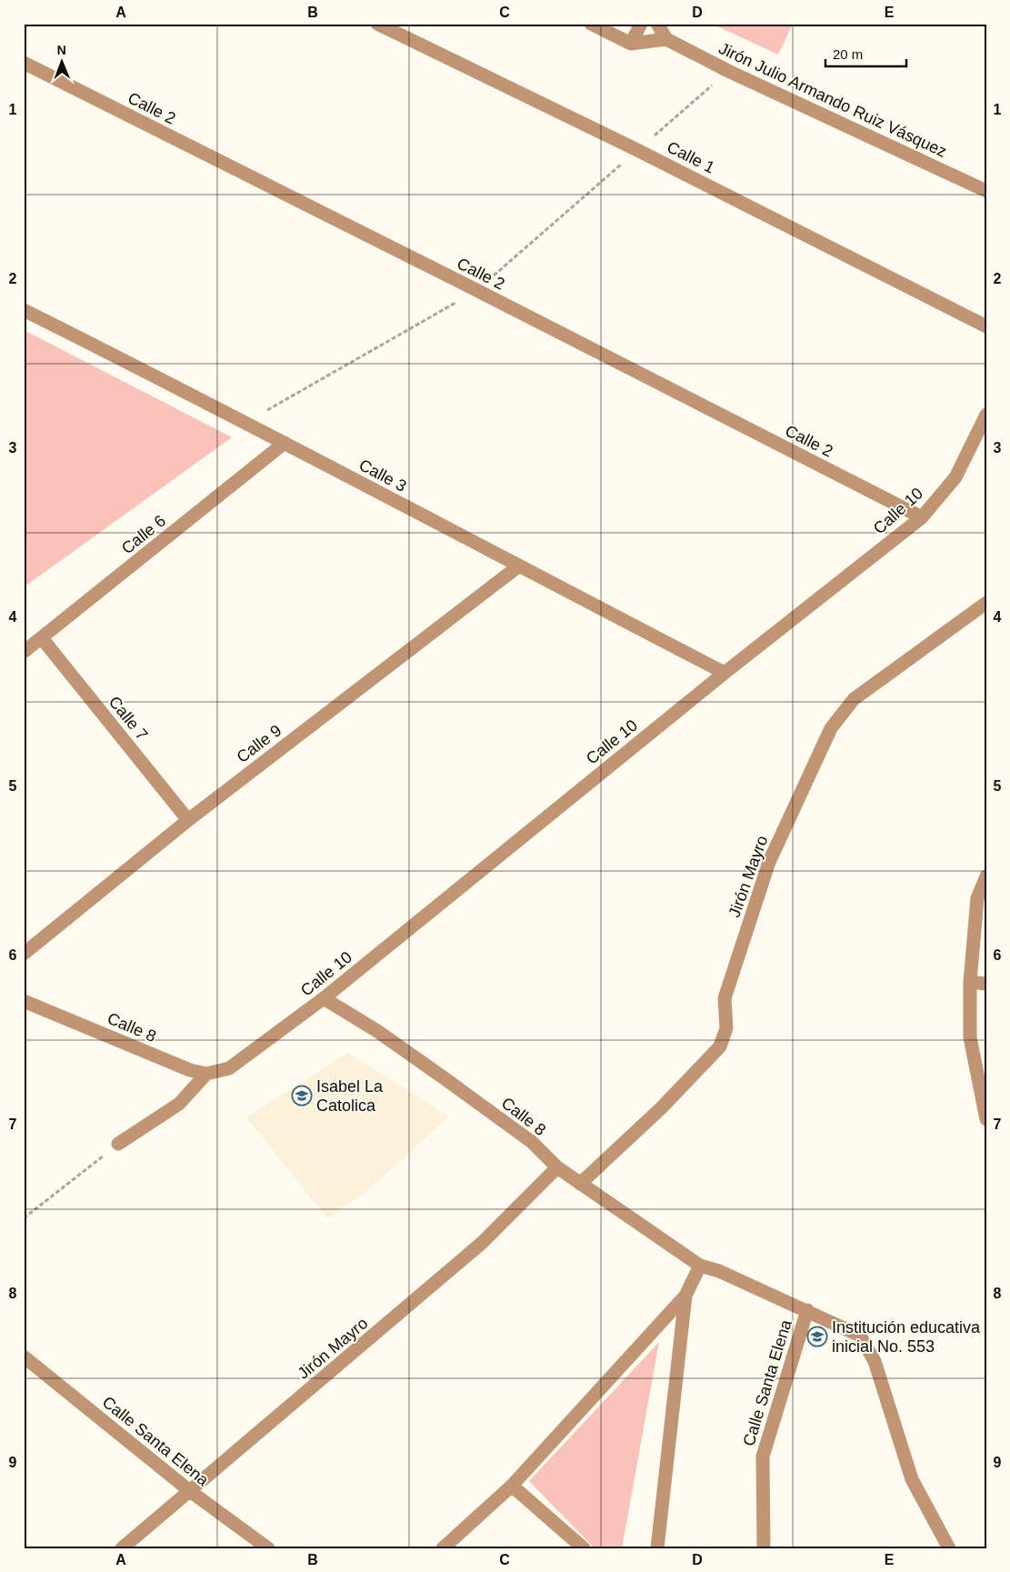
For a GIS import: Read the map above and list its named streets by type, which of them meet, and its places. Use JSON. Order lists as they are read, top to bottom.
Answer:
{
  "streets": {
    "street": [
      "Jirón Julio Armando Ruiz Vásquez",
      "Calle 2",
      "Calle 1",
      "Calle 3",
      "Calle 10",
      "Calle 6",
      "Calle 7",
      "Calle 9",
      "Jirón Mayro",
      "Calle 8",
      "Calle Santa Elena"
    ]
  },
  "crossings": [
    ["Calle 2", "Calle 10"],
    ["Calle 3", "Calle 10"],
    ["Calle 3", "Calle 6"],
    ["Calle 3", "Calle 9"],
    ["Calle 10", "Calle 8"],
    ["Calle 6", "Calle 7"],
    ["Calle 7", "Calle 9"],
    ["Jirón Mayro", "Calle 8"],
    ["Jirón Mayro", "Calle Santa Elena"],
    ["Calle 8", "Calle Santa Elena"]
  ],
  "places": {
    "school or university": ["Isabel La Catolica", "Institución educativa inicial No. 553"]
  },
  "scale_bar": "20 m",
  "north": "top",
  "grid": {
    "columns": [
      "A",
      "B",
      "C",
      "D",
      "E"
    ],
    "rows": [
      "1",
      "2",
      "3",
      "4",
      "5",
      "6",
      "7",
      "8",
      "9"
    ]
  }
}
